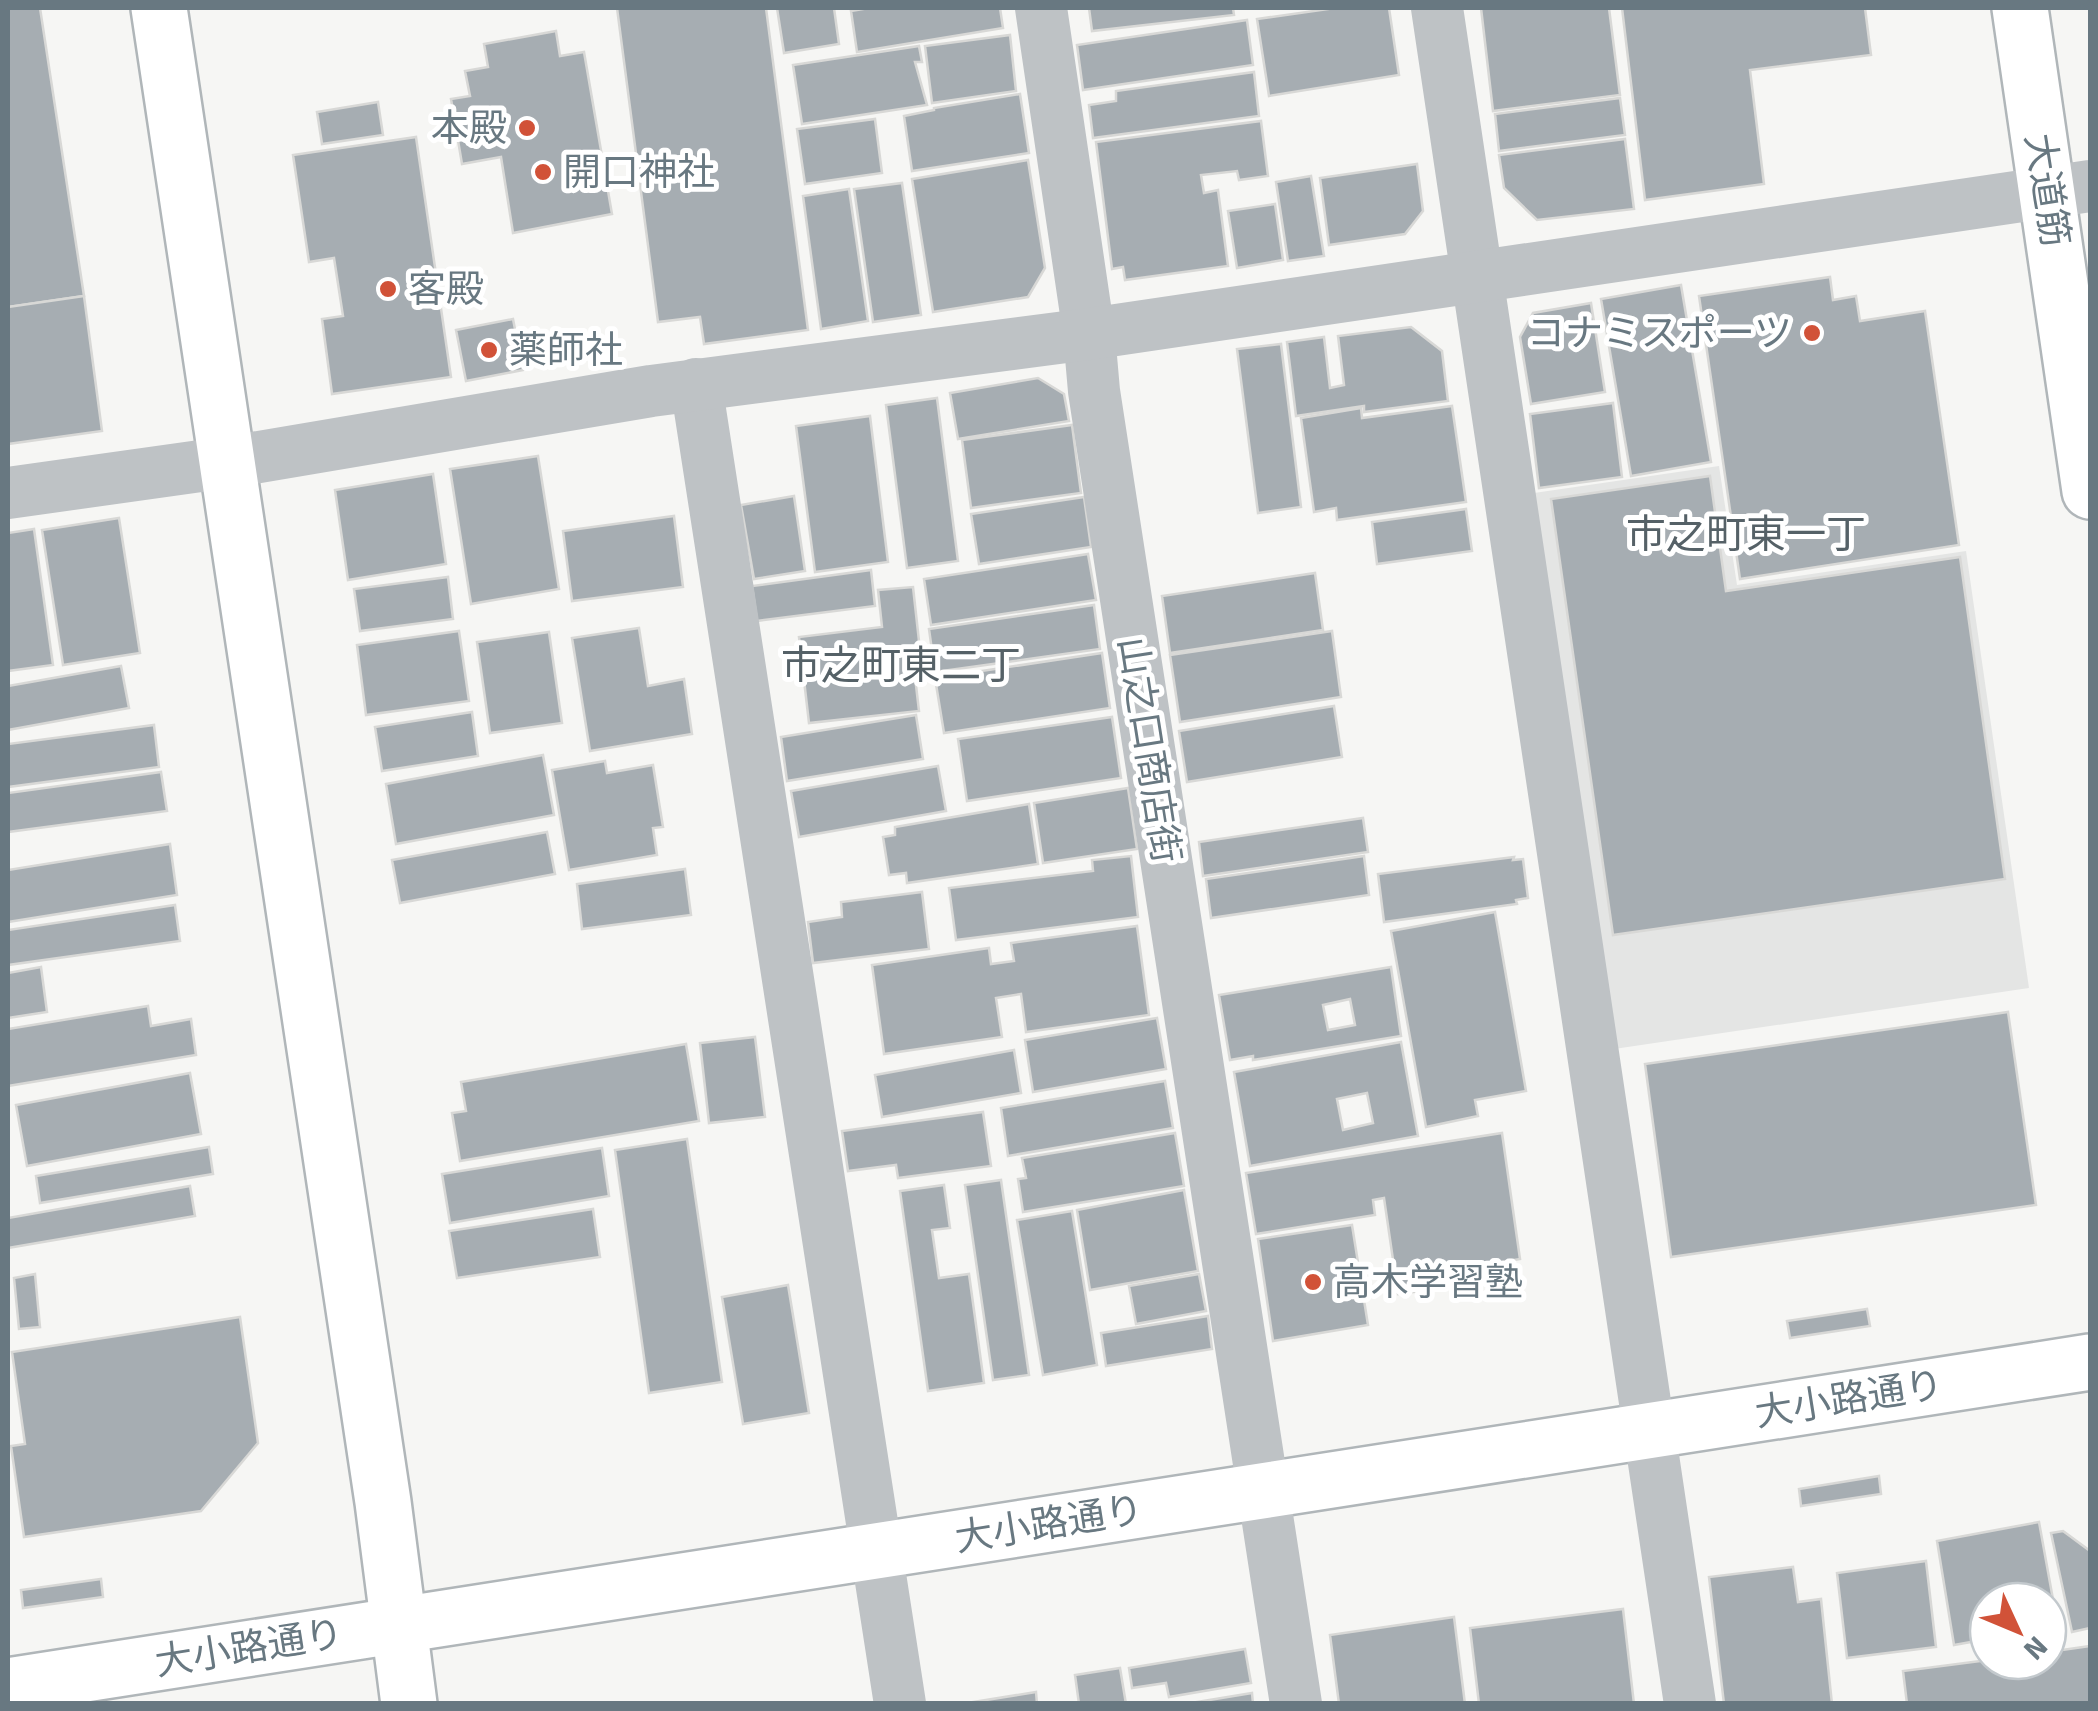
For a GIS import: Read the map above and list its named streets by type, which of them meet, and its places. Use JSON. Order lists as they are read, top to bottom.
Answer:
{
  "streets": {
    "street": ["大道筋", "山之口商店街", "大小路通り"]
  },
  "crossings": [
    ["山之口商店街", "大小路通り"]
  ],
  "districts": ["市之町東一丁", "市之町東二丁"],
  "places": [
    "本殿",
    "開口神社",
    "客殿",
    "コナミスポーツ",
    "薬師社",
    "高木学習塾"
  ],
  "north": "bottom right"
}
